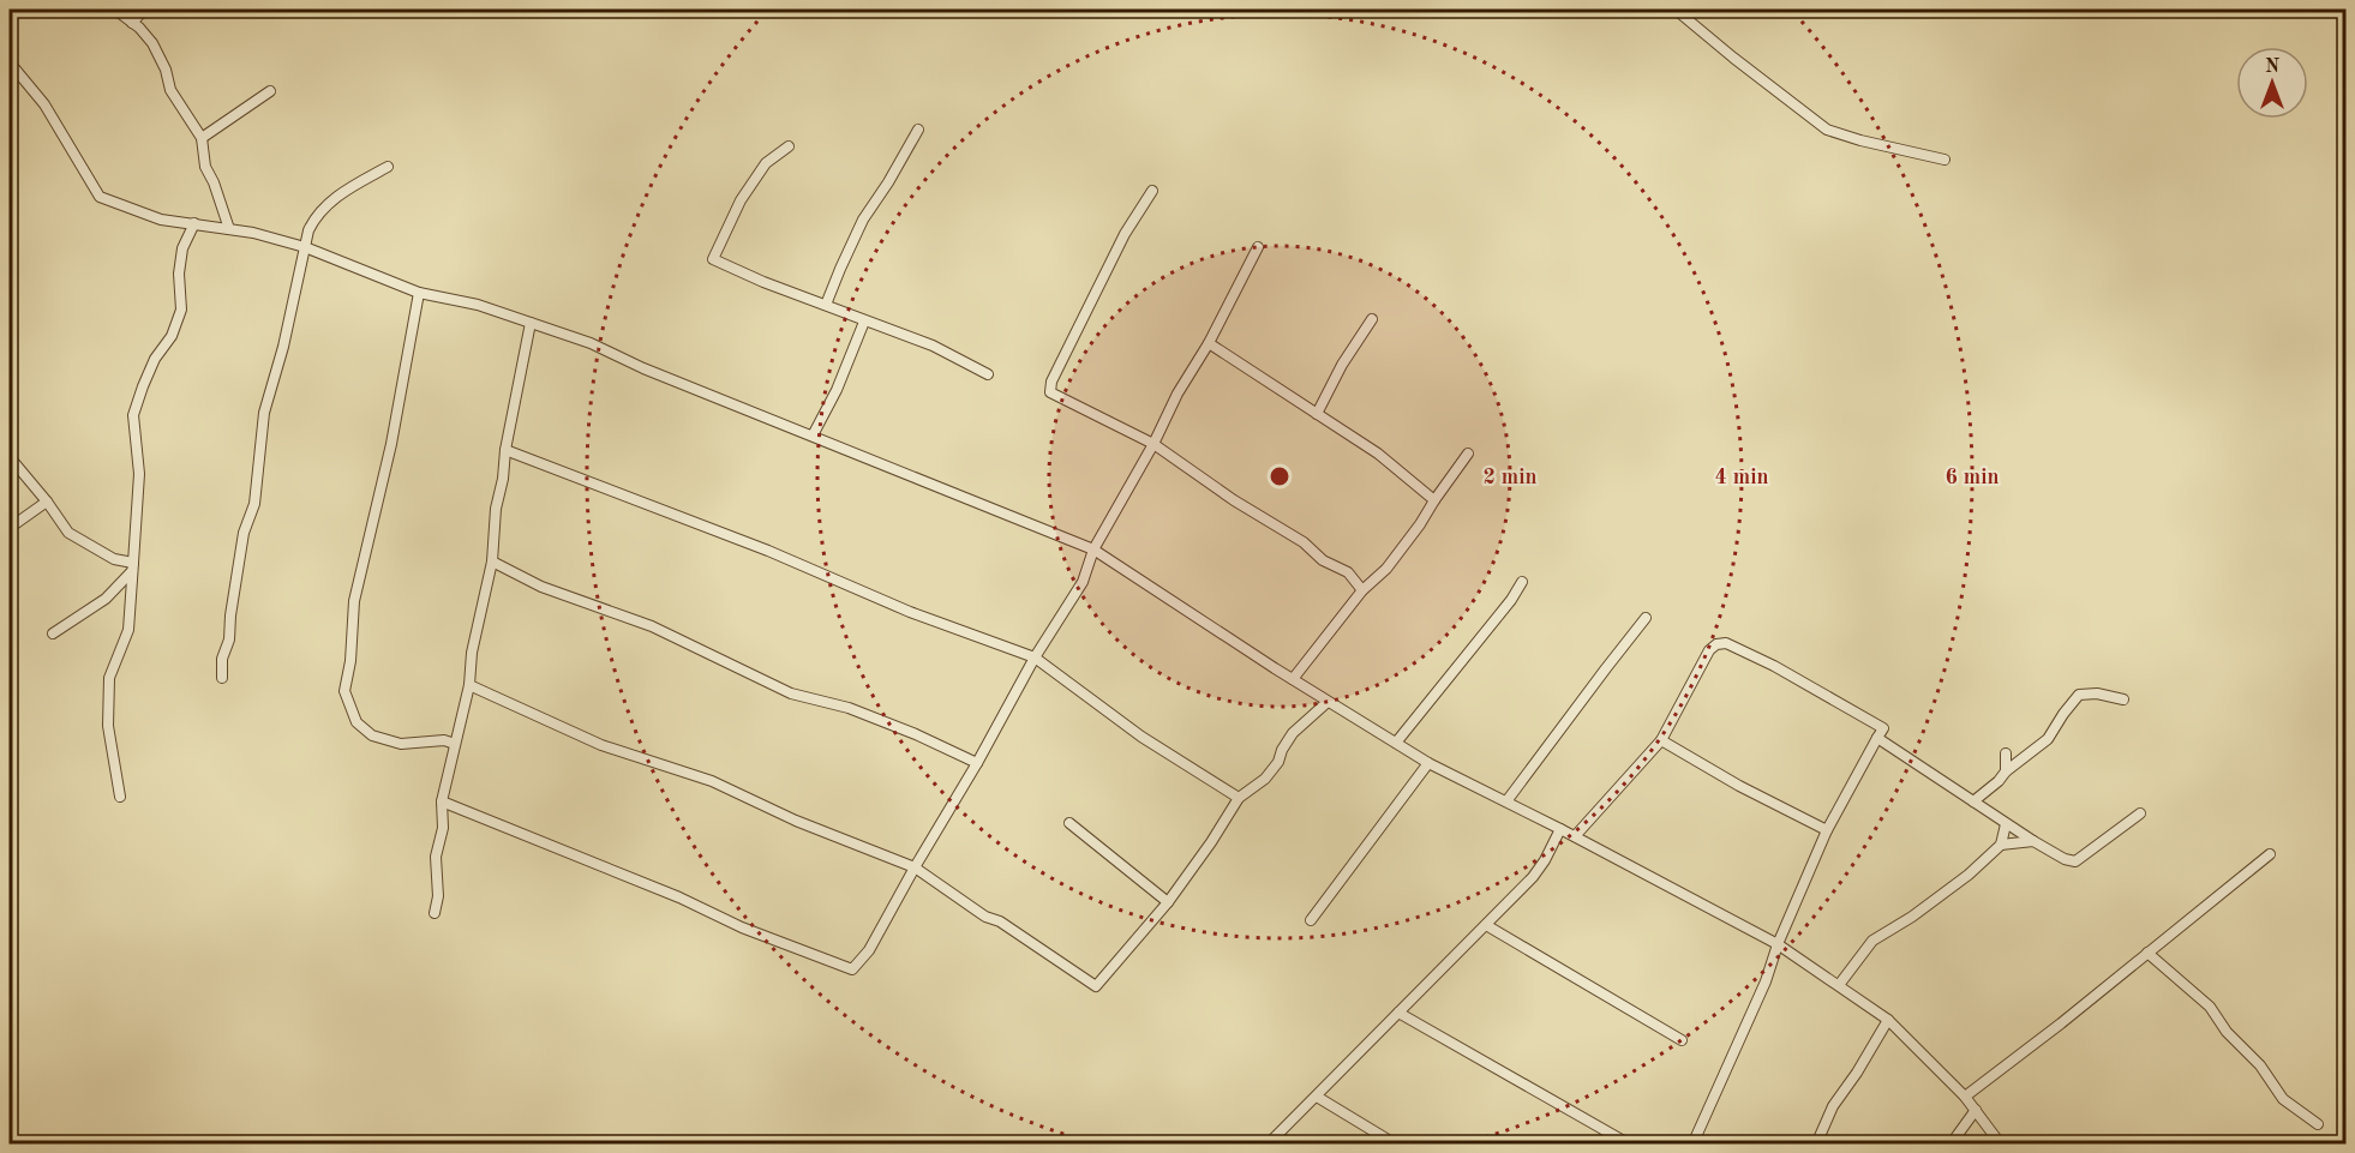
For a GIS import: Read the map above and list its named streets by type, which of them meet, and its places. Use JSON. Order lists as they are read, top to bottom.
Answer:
{
  "north": "top",
  "rings": ["2 min", "4 min", "6 min"]
}
